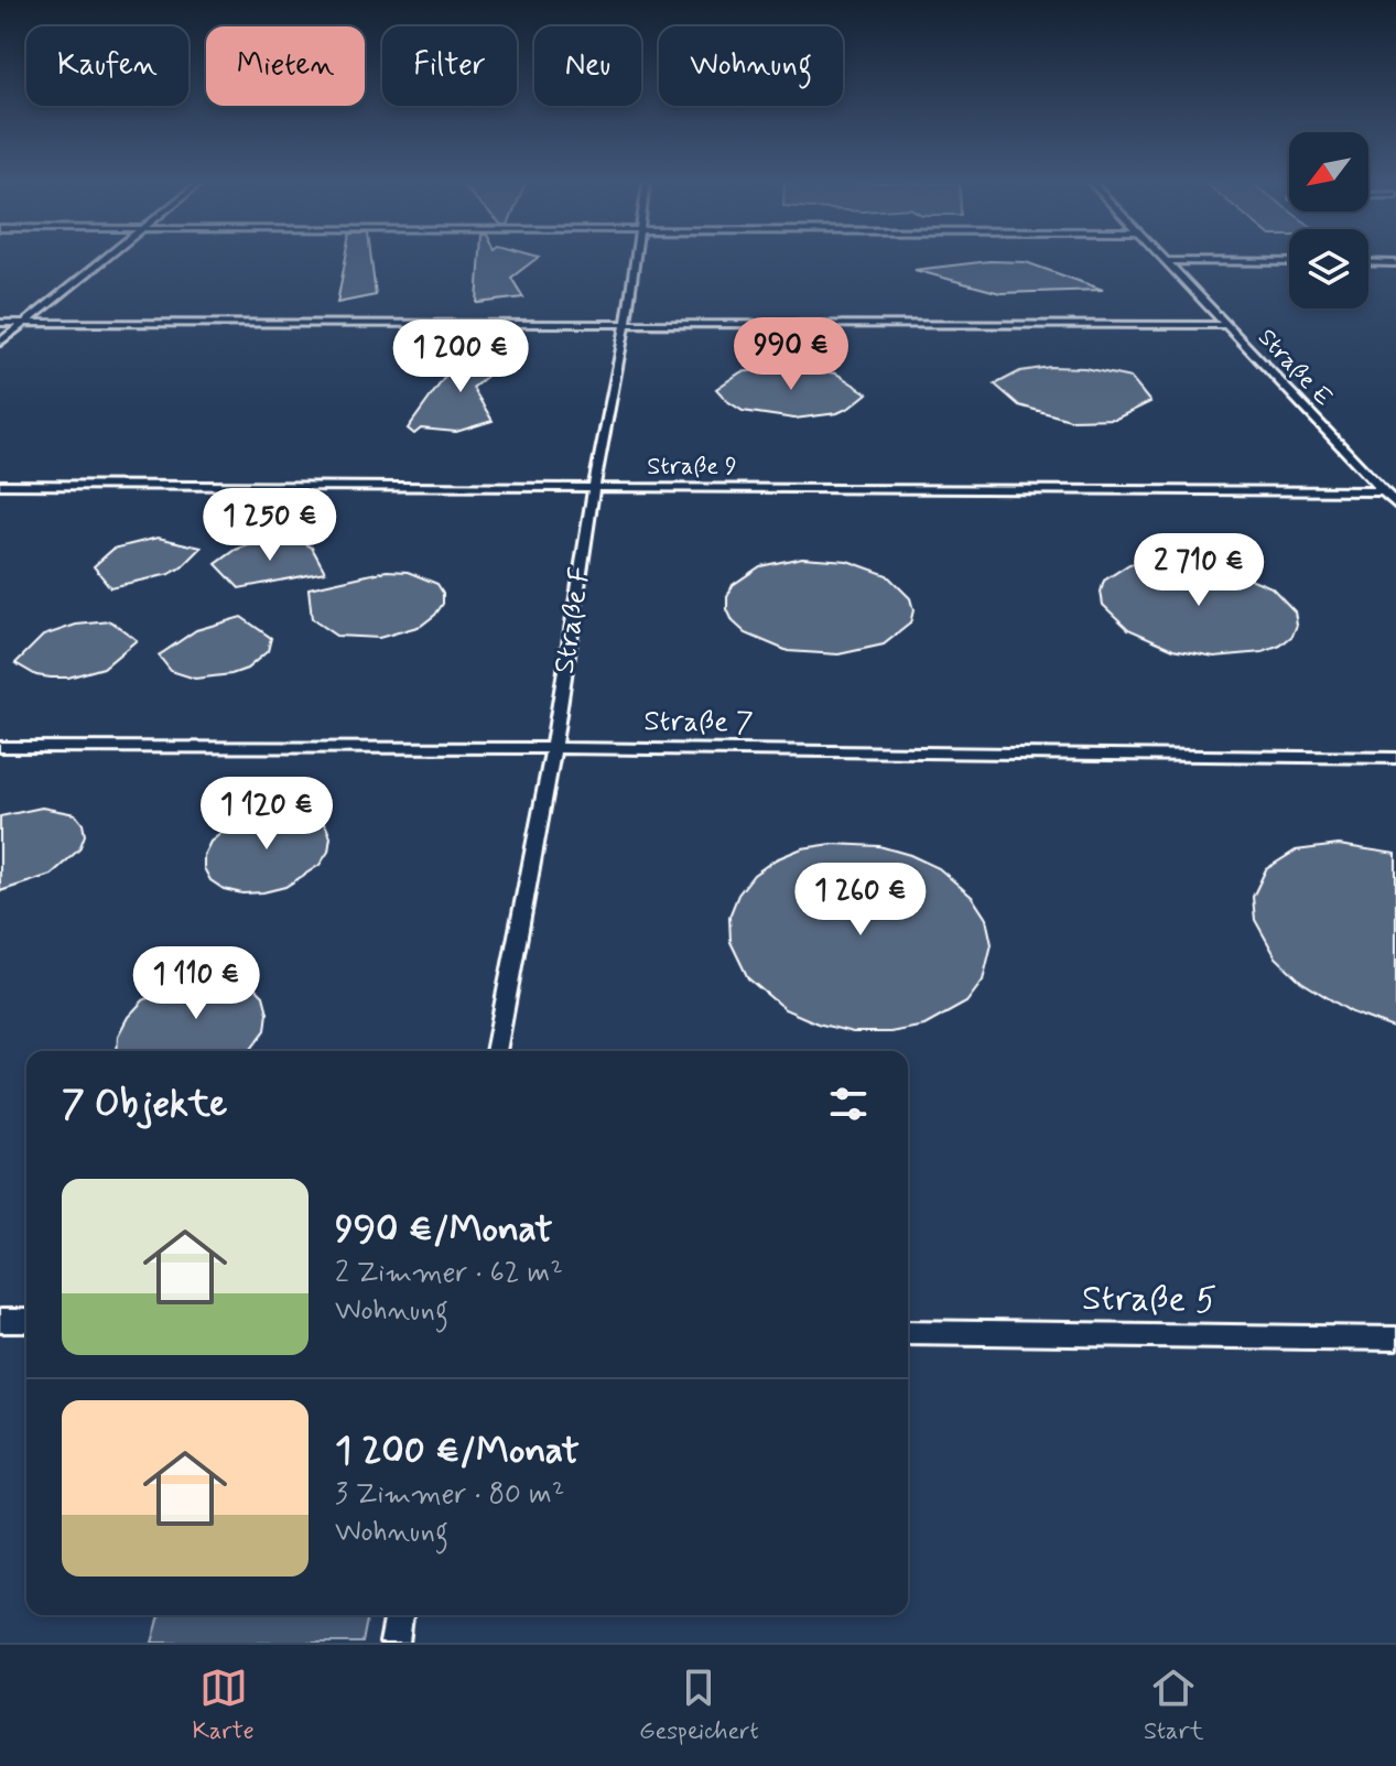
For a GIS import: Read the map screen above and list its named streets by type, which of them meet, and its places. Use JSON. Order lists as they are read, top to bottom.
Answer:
{
  "streets": {
    "lane": [
      "Straße E",
      "Straße 9",
      "Straße F",
      "Straße 7",
      "Straße 5"
    ]
  },
  "crossings": [
    ["Straße E", "Straße 9"],
    ["Straße 9", "Straße F"],
    ["Straße F", "Straße 7"]
  ],
  "north": "bottom left",
  "page": {
    "chip": [
      "Kaufen",
      "Mieten",
      "Filter",
      "Neu",
      "Wohnung"
    ],
    "price": [
      "990 €",
      "1 200 €",
      "1 250 €",
      "2 710 €",
      "1 120 €",
      "1 260 €",
      "1 110 €"
    ],
    "heading": "7 Objekte",
    "list": [
      {
        "name": "990 €/Monat",
        "note": "2 Zimmer · 62 m² · Wohnung"
      },
      {
        "name": "1 200 €/Monat",
        "note": "3 Zimmer · 80 m² · Wohnung"
      }
    ],
    "tabs": ["Karte", "Gespeichert", "Start"]
  }
}
